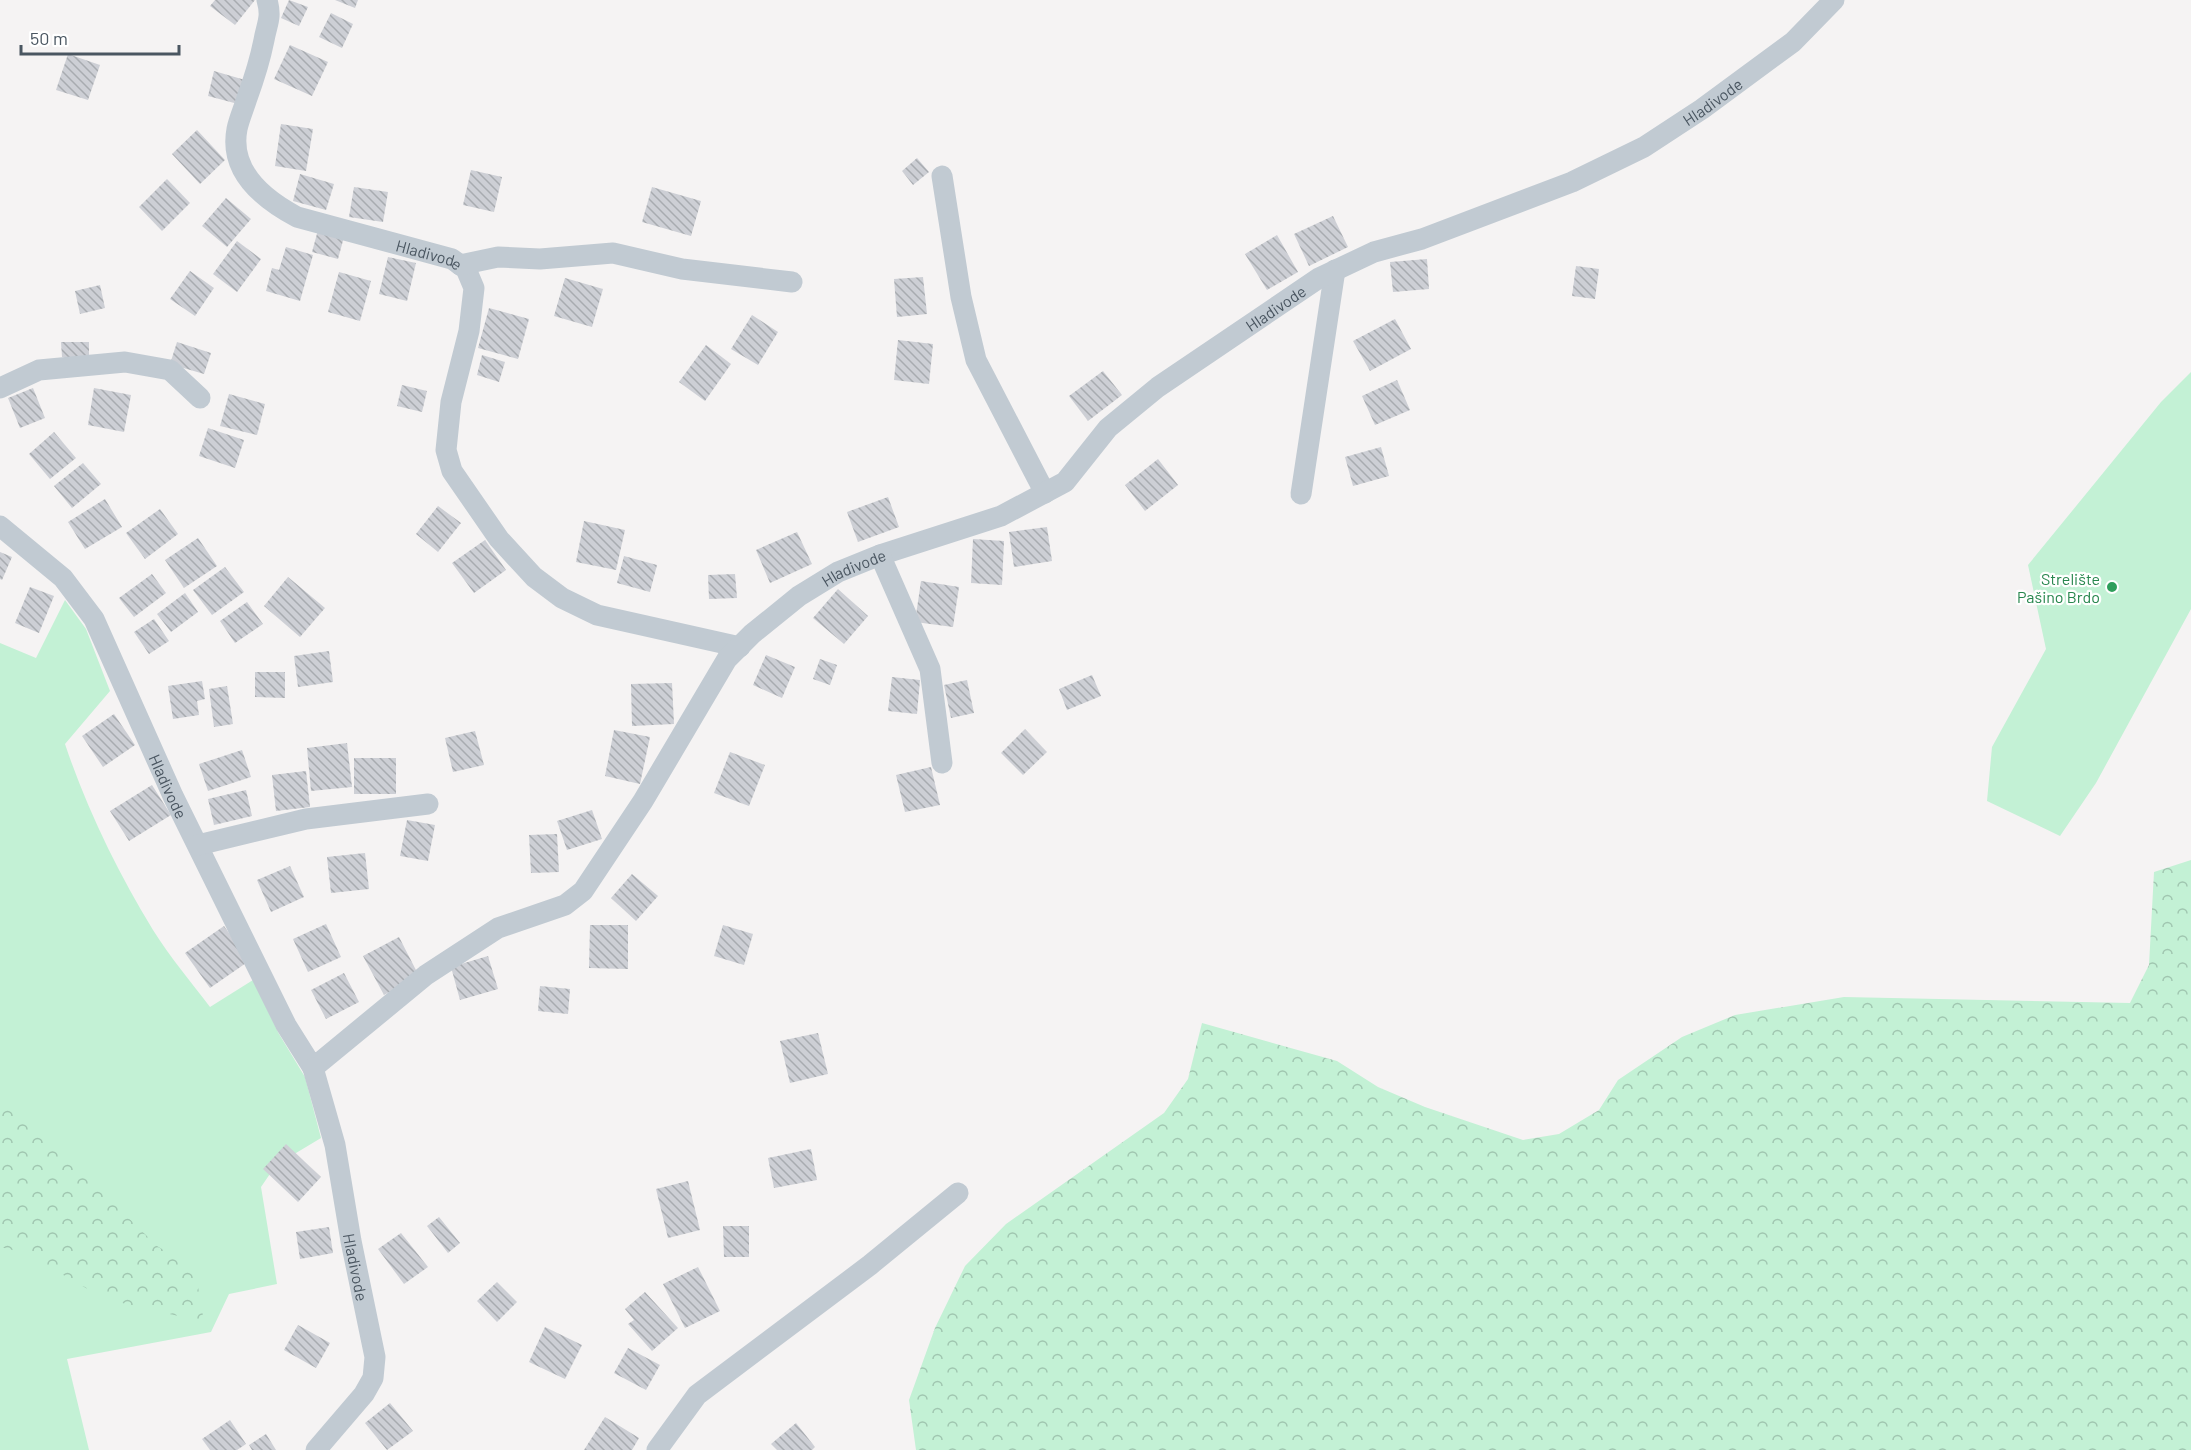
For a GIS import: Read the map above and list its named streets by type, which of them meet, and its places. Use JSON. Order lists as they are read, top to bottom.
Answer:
{
  "streets": {
    "street": ["Hladivode"]
  },
  "places": ["Strelište Pašino Brdo"],
  "scale_bar": "50 m"
}
